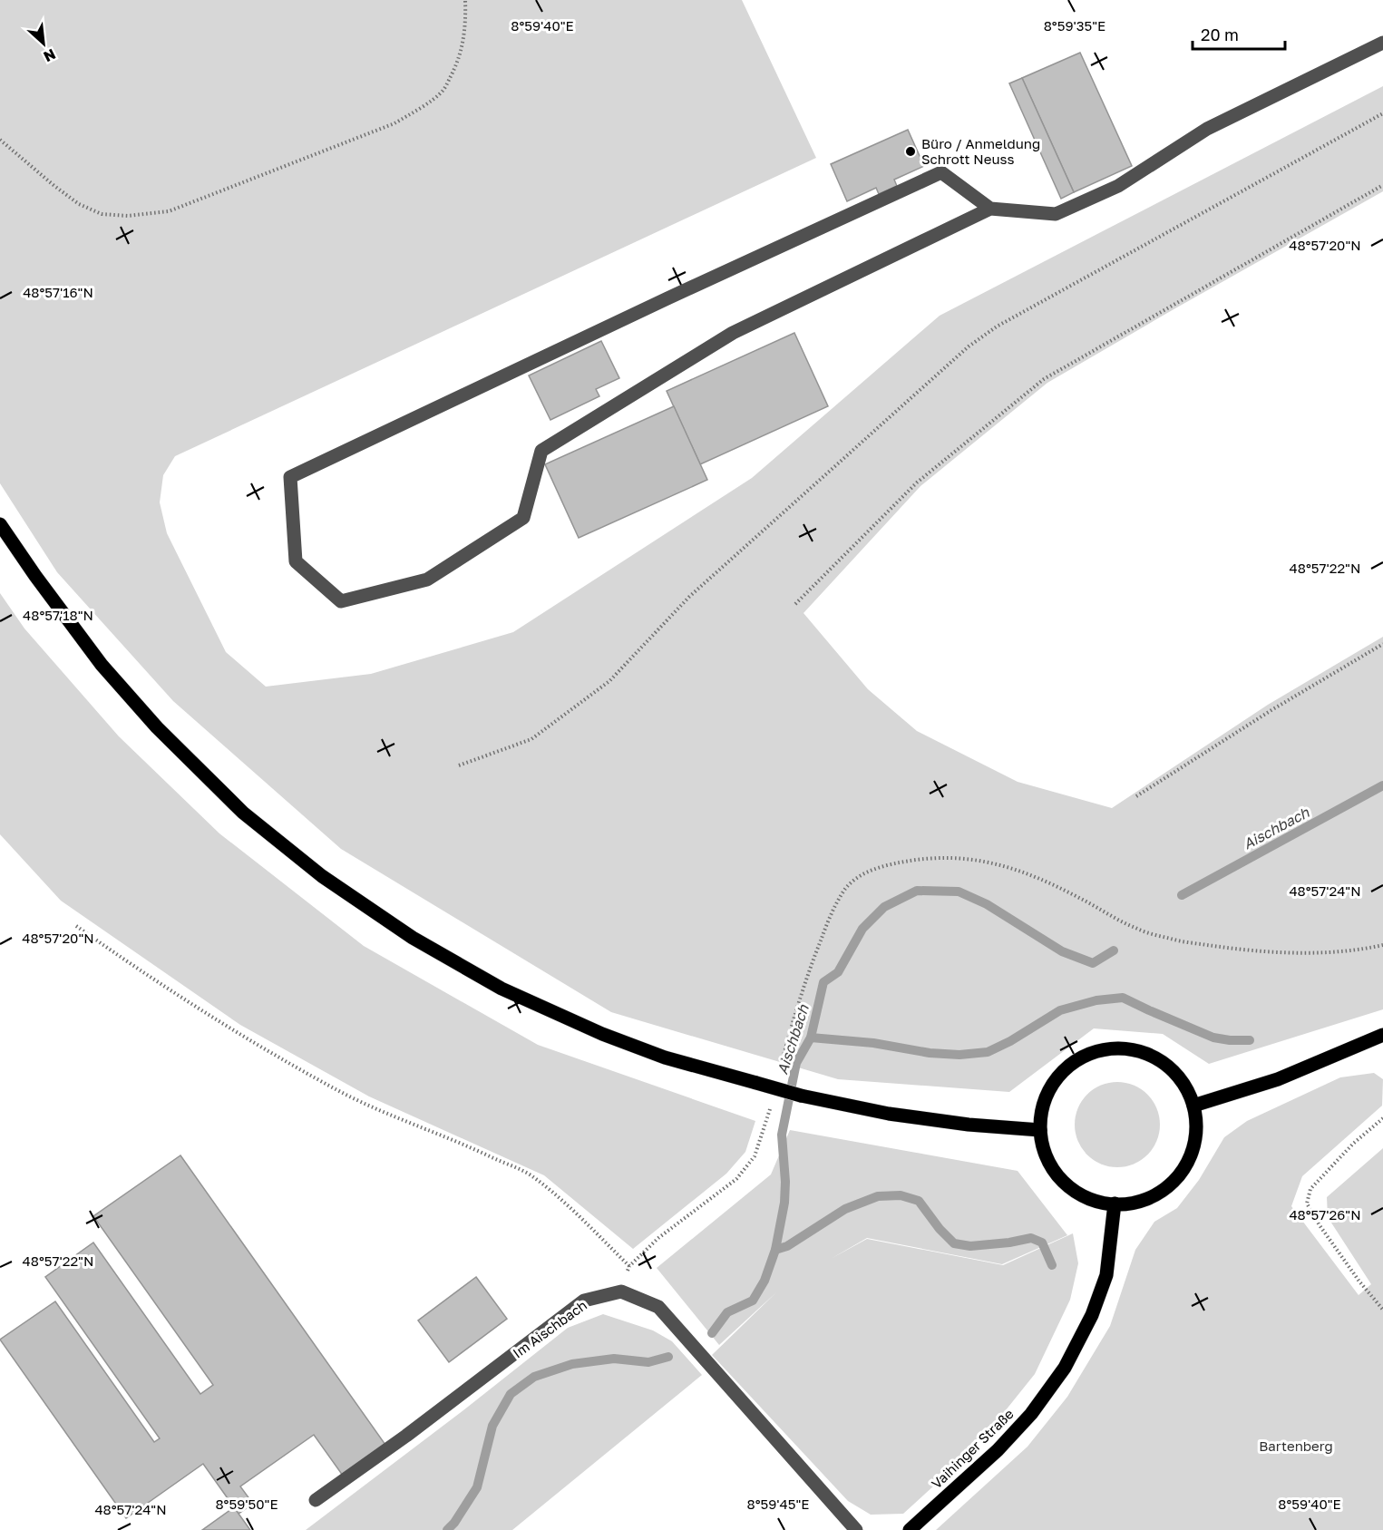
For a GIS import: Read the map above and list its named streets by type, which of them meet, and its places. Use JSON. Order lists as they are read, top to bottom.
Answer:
{
  "streets": {
    "main road": ["Vaihinger Straße"],
    "lane": ["Im Aischbach"]
  },
  "water": ["Aischbach"],
  "parks": ["Bartenberg"],
  "places": ["Büro / Anmeldung Schrott Neuss"],
  "scale_bar": "20 m",
  "north": "bottom right",
  "coordinates": [
    "8°59'40\"E",
    "8°59'35\"E",
    "48°57'20\"N",
    "48°57'16\"N",
    "48°57'22\"N",
    "48°57'18\"N",
    "48°57'24\"N",
    "48°57'26\"N",
    "8°59'50\"E",
    "8°59'45\"E"
  ]
}
